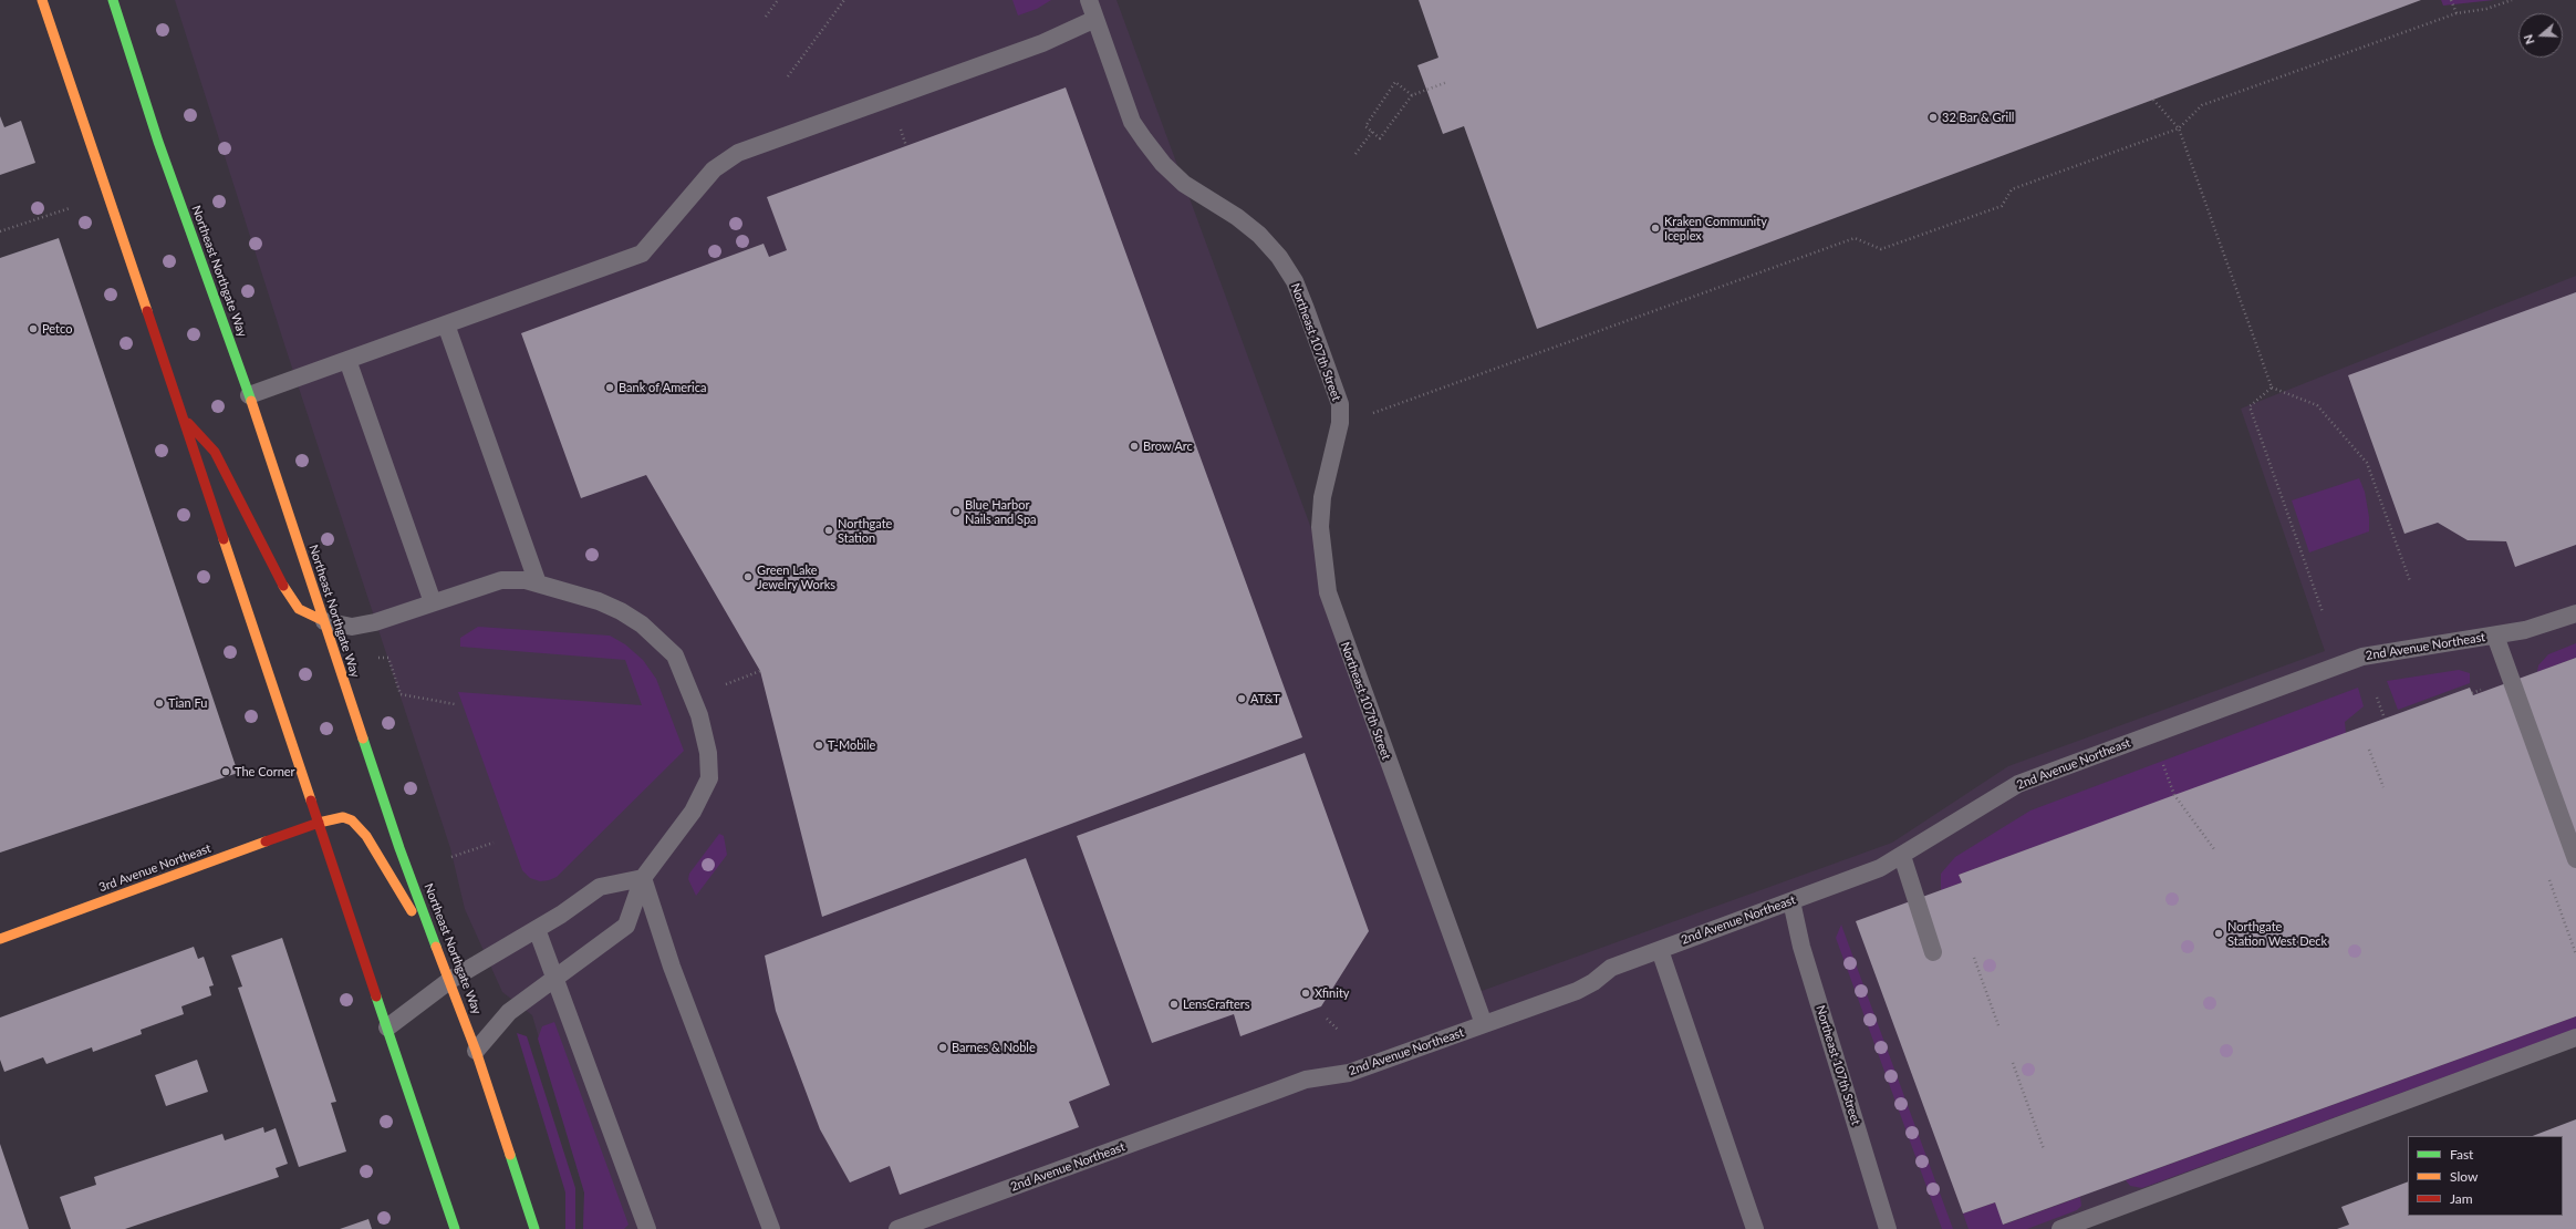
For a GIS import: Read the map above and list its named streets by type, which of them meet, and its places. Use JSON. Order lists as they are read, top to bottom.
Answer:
{
  "streets": {
    "main road": ["Northeast Northgate Way", "3rd Avenue Northeast"],
    "lane": ["Northeast 107th Street", "2nd Avenue Northeast"]
  },
  "crossings": [
    ["Northeast Northgate Way", "3rd Avenue Northeast"],
    ["Northeast 107th Street", "2nd Avenue Northeast"]
  ],
  "places": [
    "32 Bar & Grill",
    "Kraken Community Iceplex",
    "Petco",
    "Bank of America",
    "Brow Arc",
    "Blue Harbor Nails and Spa",
    "Northgate Station",
    "Green Lake Jewelry Works",
    "AT&T",
    "Tian Fu",
    "T-Mobile",
    "The Corner",
    "Northgate Station West Deck",
    "Xfinity",
    "LensCrafters",
    "Barnes & Noble"
  ],
  "legend": ["Fast", "Slow", "Jam"],
  "north": "left"
}
